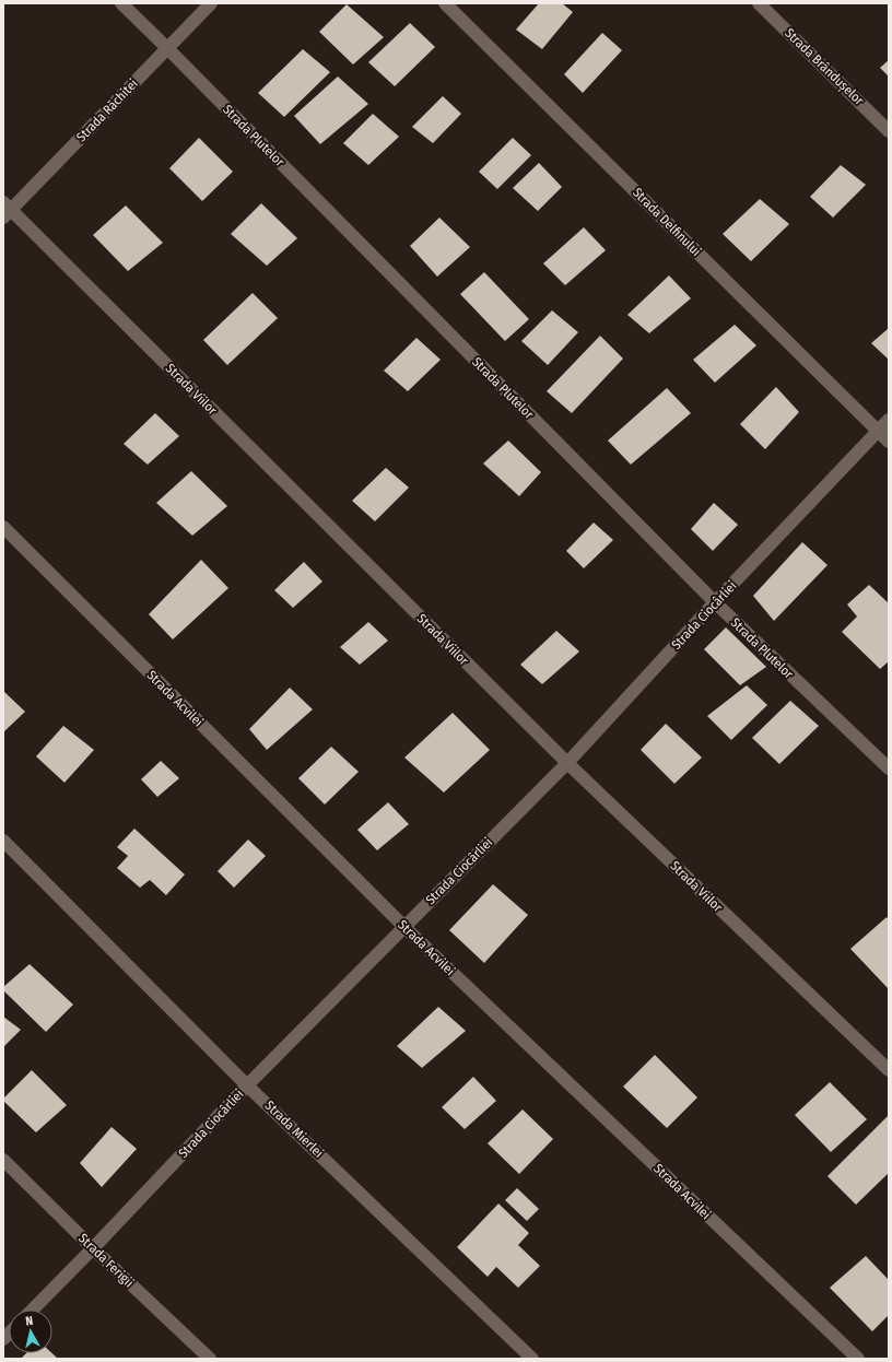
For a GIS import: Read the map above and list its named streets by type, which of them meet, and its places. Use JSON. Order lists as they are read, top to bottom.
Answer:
{
  "streets": {
    "street": [
      "Strada Brândușelor",
      "Strada Răchitei",
      "Strada Plutelor",
      "Strada Delfinului",
      "Strada Viilor",
      "Strada Ciocârliei",
      "Strada Acvilei",
      "Strada Mierlei",
      "Strada Ferigii"
    ]
  },
  "crossings": [
    ["Strada Răchitei", "Strada Plutelor"],
    ["Strada Răchitei", "Strada Viilor"],
    ["Strada Plutelor", "Strada Ciocârliei"],
    ["Strada Delfinului", "Strada Ciocârliei"],
    ["Strada Viilor", "Strada Ciocârliei"],
    ["Strada Ciocârliei", "Strada Acvilei"],
    ["Strada Ciocârliei", "Strada Mierlei"],
    ["Strada Ciocârliei", "Strada Ferigii"]
  ],
  "north": "top"
}
